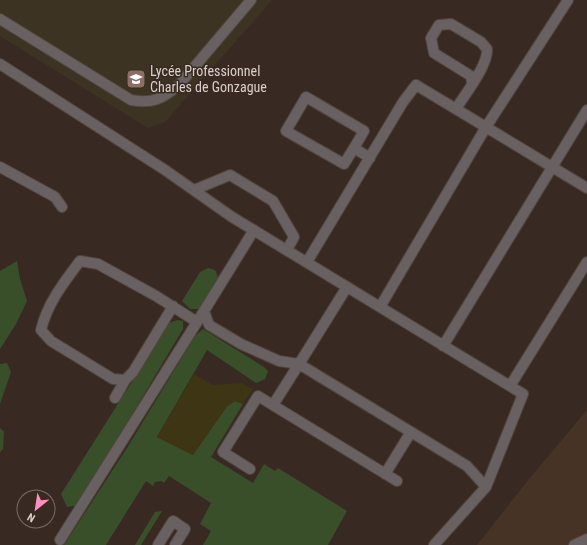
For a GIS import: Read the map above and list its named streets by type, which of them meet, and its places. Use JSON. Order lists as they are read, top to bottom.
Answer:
{
  "places": {
    "school or university": ["Lycée Professionnel Charles de Gonzague"]
  },
  "north": "bottom left"
}
